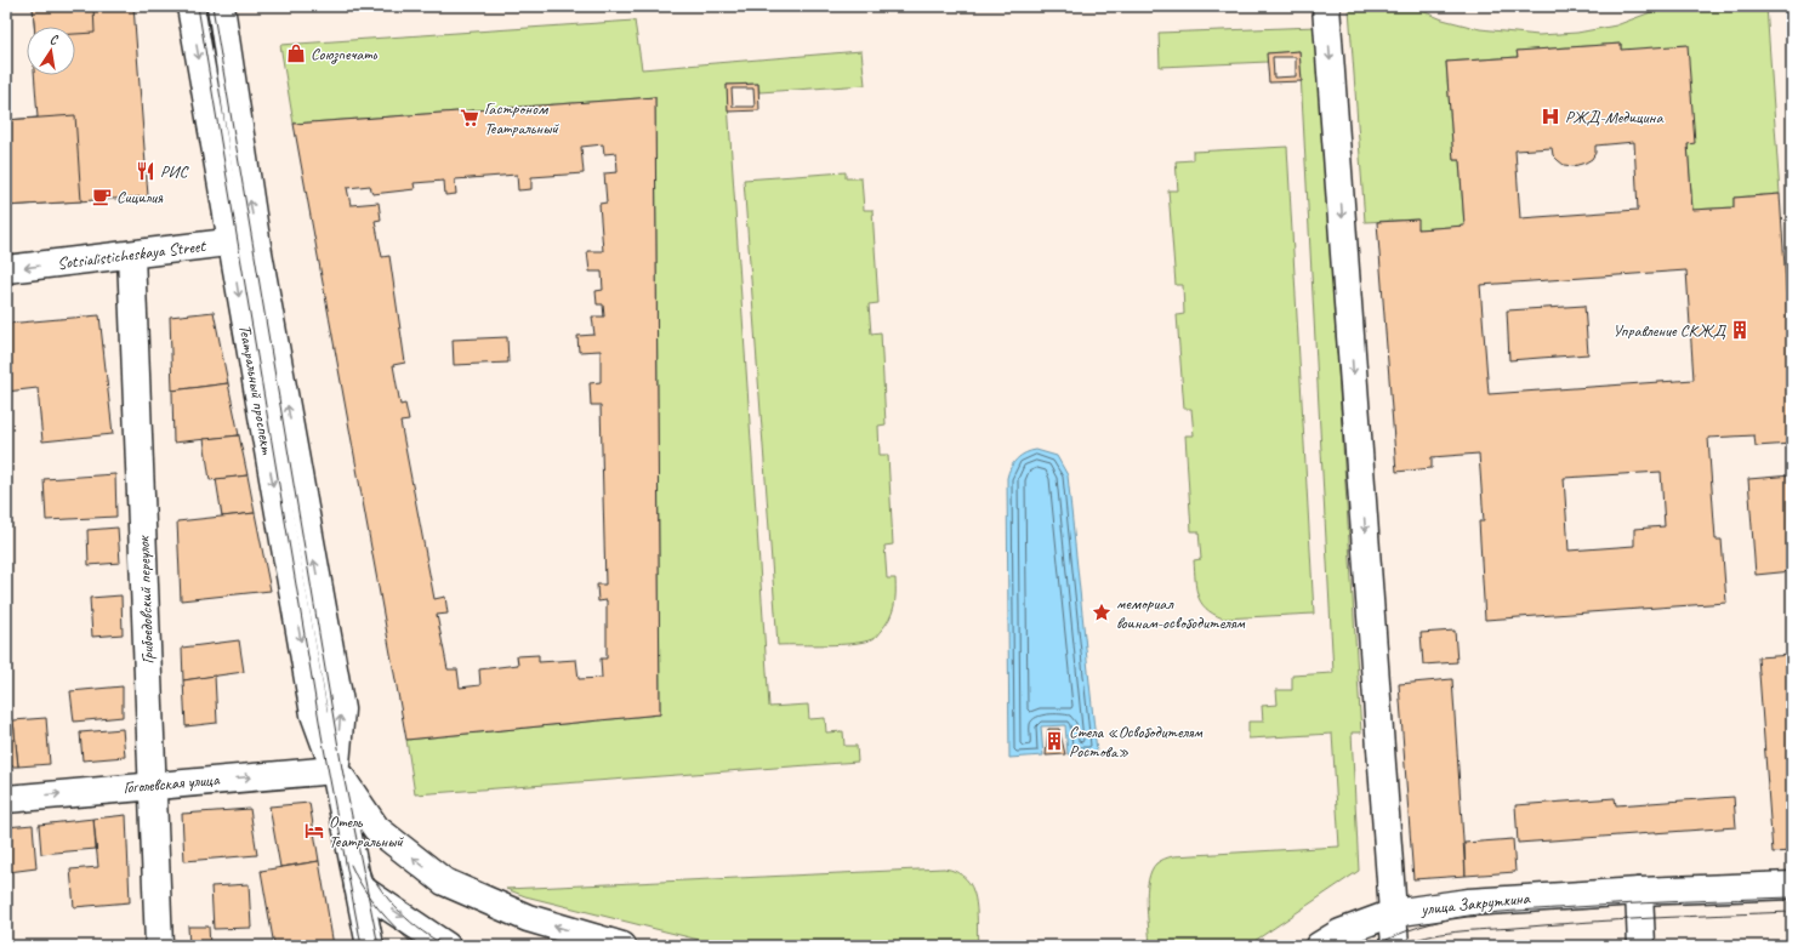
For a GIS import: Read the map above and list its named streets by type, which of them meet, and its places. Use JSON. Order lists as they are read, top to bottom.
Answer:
{
  "streets": {
    "street": [
      "Sotsialisticheskaya Street",
      "Театральный проспект",
      "Грибоедовский переулок",
      "Гоголевская улица",
      "улица Закруткина"
    ]
  },
  "crossings": [
    ["Sotsialisticheskaya Street", "Театральный проспект"],
    ["Sotsialisticheskaya Street", "Грибоедовский переулок"],
    ["Театральный проспект", "Гоголевская улица"],
    ["Грибоедовский переулок", "Гоголевская улица"]
  ],
  "one_way": ["Sotsialisticheskaya Street", "Гоголевская улица"],
  "places": {
    "shop": ["Союзпечать"],
    "hospital": ["РЖД-Медицина"],
    "supermarket": ["Гастроном Театральный"],
    "restaurant": ["РИС"],
    "cafe": ["Сицилия"],
    "building": ["Управление СКЖД", "Стела «Освободителям Ростова»"],
    "place": ["мемориал воинам-освободителям"],
    "hotel": ["Отель Театральный"]
  },
  "north": "top"
}
